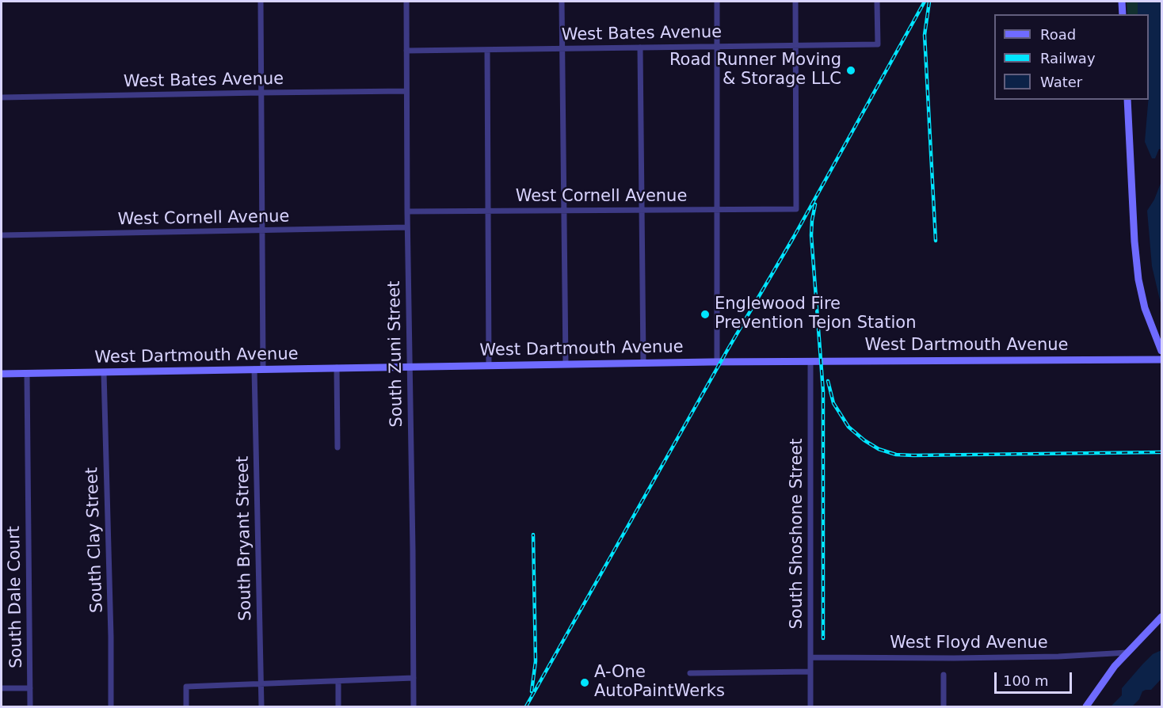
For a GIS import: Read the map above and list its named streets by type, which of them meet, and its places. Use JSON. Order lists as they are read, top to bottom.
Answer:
{
  "streets": {
    "main road": ["West Dartmouth Avenue"],
    "street": [
      "West Bates Avenue",
      "West Cornell Avenue",
      "South Zuni Street",
      "South Shoshone Street",
      "South Bryant Street",
      "South Clay Street",
      "South Dale Court",
      "West Floyd Avenue"
    ]
  },
  "crossings": [
    ["West Bates Avenue", "West Cornell Avenue"],
    ["West Bates Avenue", "South Zuni Street"],
    ["West Cornell Avenue", "South Zuni Street"],
    ["West Dartmouth Avenue", "South Zuni Street"],
    ["West Dartmouth Avenue", "South Shoshone Street"],
    ["West Dartmouth Avenue", "South Bryant Street"],
    ["West Dartmouth Avenue", "South Clay Street"],
    ["West Dartmouth Avenue", "South Dale Court"],
    ["South Shoshone Street", "West Floyd Avenue"]
  ],
  "places": ["Road Runner Moving & Storage LLC", "Englewood Fire Prevention Tejon Station", "A-One AutoPaintWerks"],
  "legend": ["Road", "Railway", "Water"],
  "scale_bar": "100 m"
}
